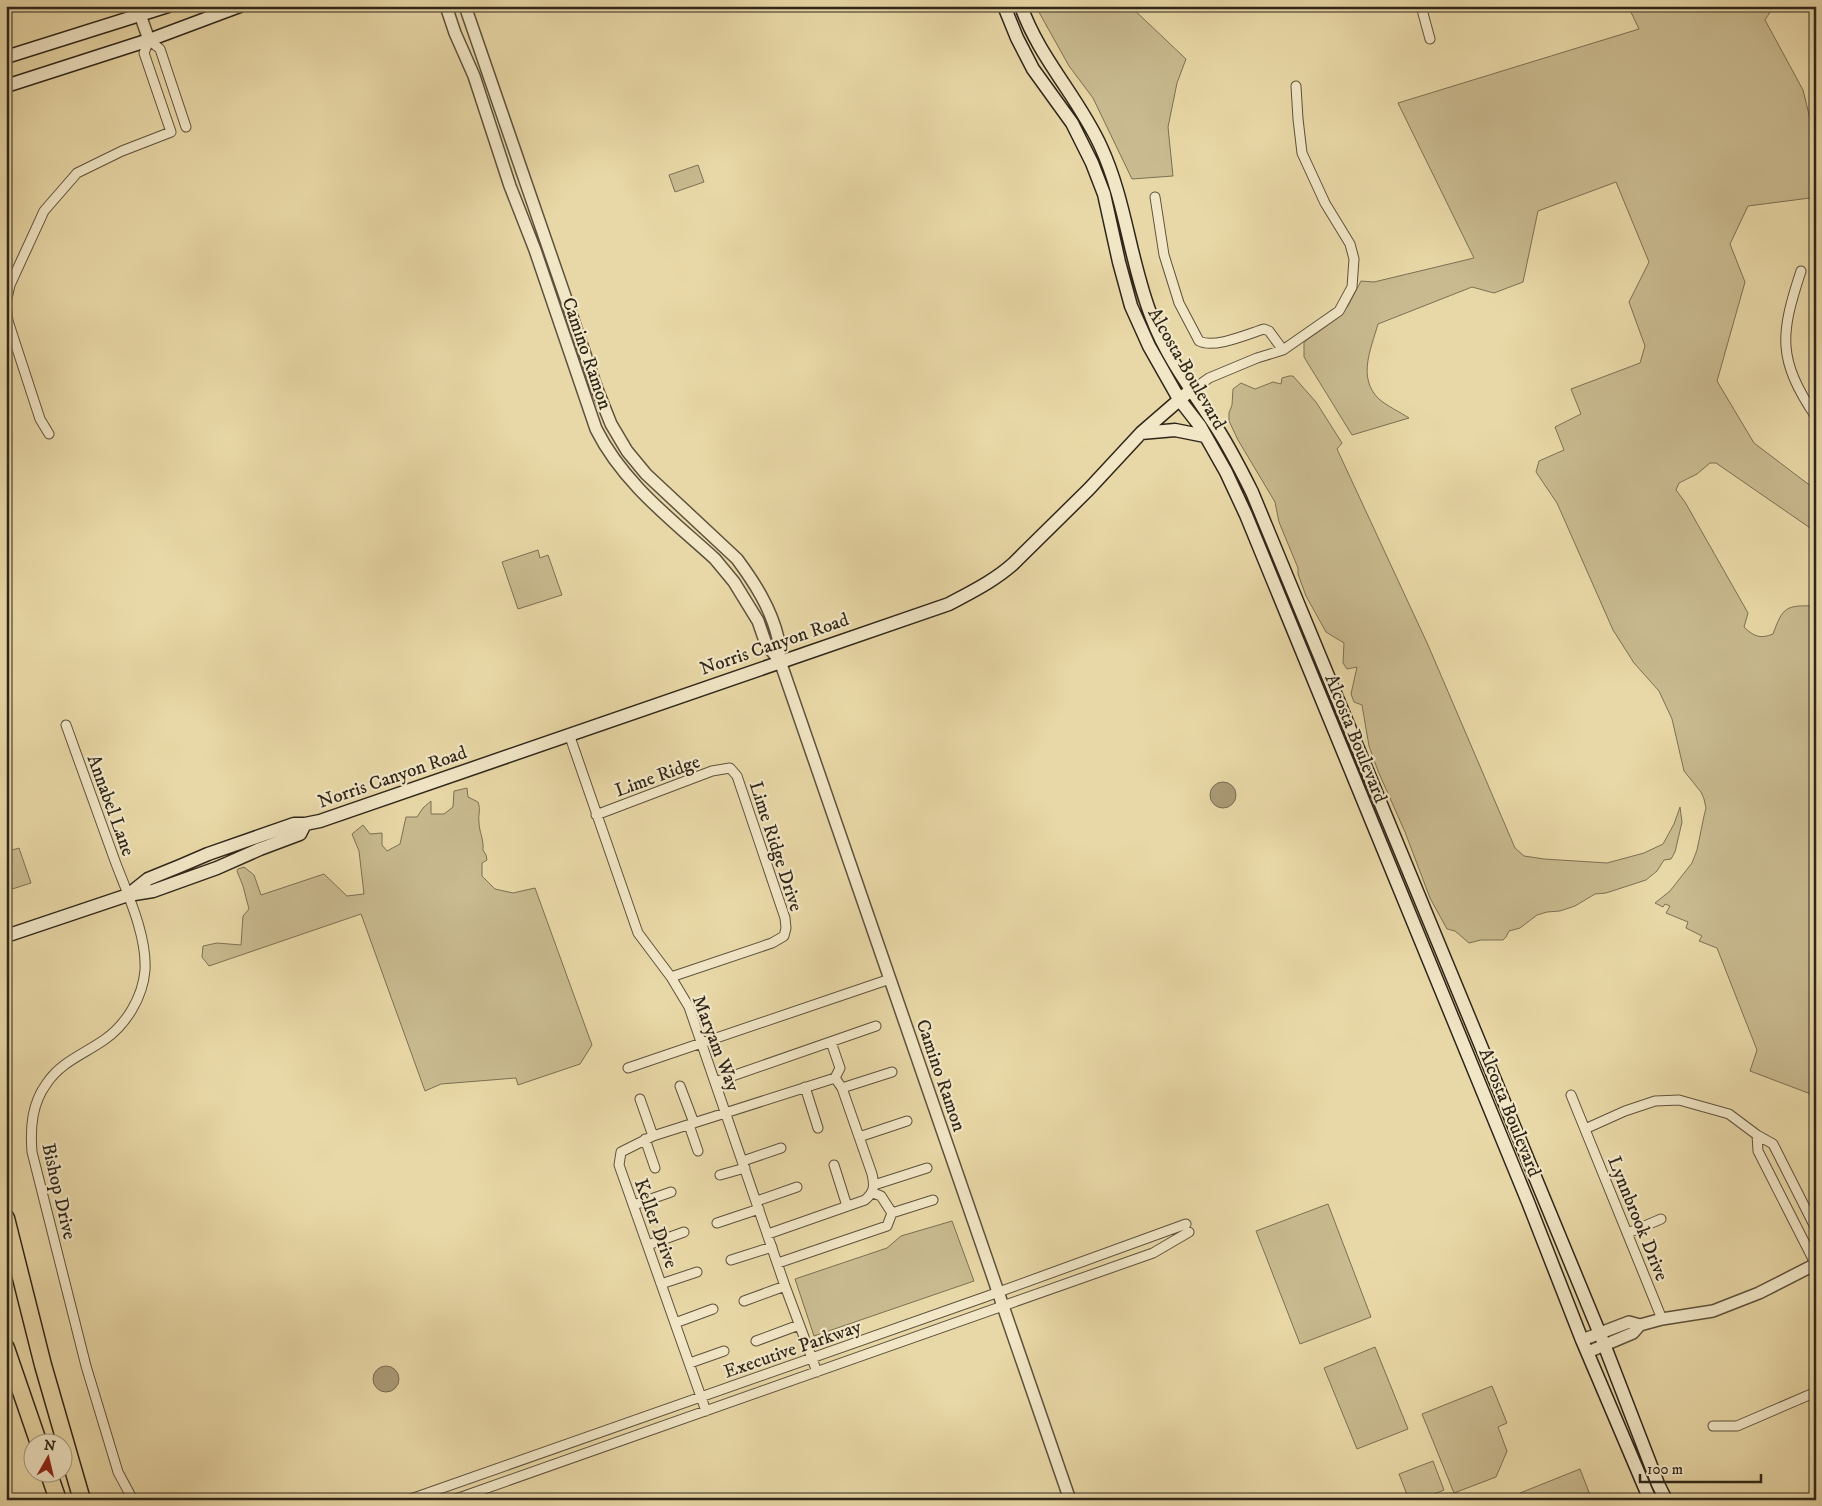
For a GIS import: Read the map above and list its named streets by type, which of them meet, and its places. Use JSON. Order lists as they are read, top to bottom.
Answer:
{
  "streets": {
    "main road": ["Alcosta Boulevard", "Norris Canyon Road"],
    "street": [
      "Camino Ramon",
      "Lime Ridge",
      "Annabel Lane",
      "Lime Ridge Drive",
      "Maryam Way",
      "Bishop Drive",
      "Lynnbrook Drive",
      "Keller Drive",
      "Executive Parkway"
    ]
  },
  "crossings": [
    ["Camino Ramon", "Norris Canyon Road"],
    ["Camino Ramon", "Executive Parkway"],
    ["Alcosta Boulevard", "Norris Canyon Road"],
    ["Norris Canyon Road", "Annabel Lane"],
    ["Norris Canyon Road", "Maryam Way"],
    ["Norris Canyon Road", "Bishop Drive"],
    ["Lime Ridge", "Lime Ridge Drive"],
    ["Lime Ridge", "Maryam Way"],
    ["Annabel Lane", "Bishop Drive"],
    ["Lime Ridge Drive", "Maryam Way"],
    ["Maryam Way", "Keller Drive"],
    ["Maryam Way", "Executive Parkway"],
    ["Keller Drive", "Executive Parkway"]
  ],
  "scale_bar": "100 m",
  "north": "top"
}
